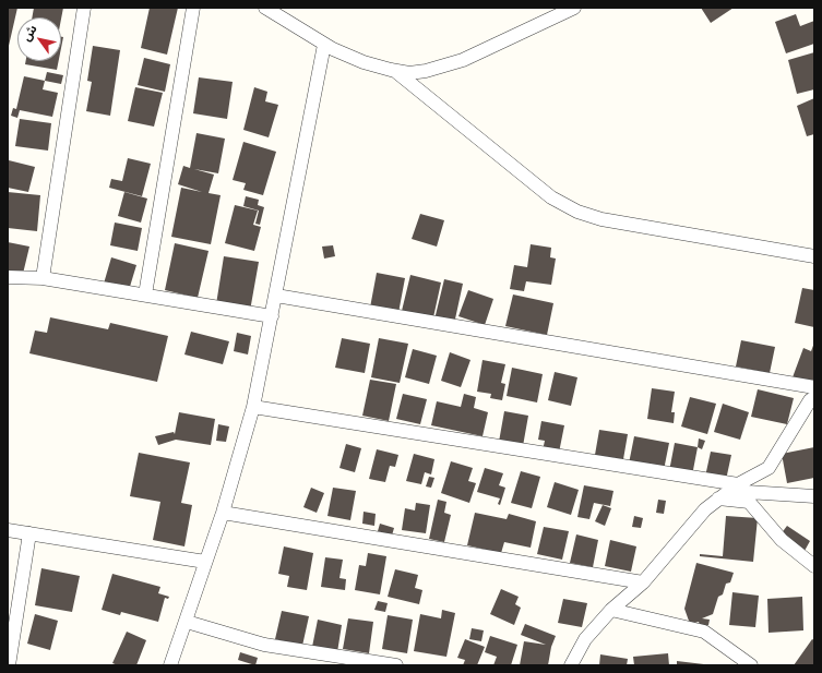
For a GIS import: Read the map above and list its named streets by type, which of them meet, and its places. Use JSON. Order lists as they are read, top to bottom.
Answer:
{
  "north": "top left"
}
